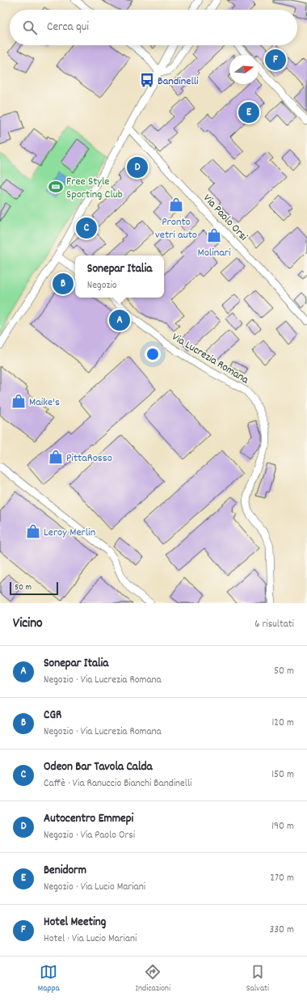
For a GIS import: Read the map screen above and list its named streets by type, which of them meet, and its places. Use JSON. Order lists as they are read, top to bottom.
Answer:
{
  "streets": {
    "street": ["Via Paolo Orsi", "Via Lucrezia Romana"]
  },
  "places": {
    "bus stop": ["Bandinelli"],
    "sports": ["Free Style Sporting Club"],
    "shop": [
      "Pronto vetri auto",
      "Molinari",
      "Maike's",
      "PittaRosso",
      "Leroy Merlin"
    ]
  },
  "scale_bar": "50 m",
  "north": "right",
  "page": {
    "search": "Cerca qui",
    "pins": [
      "F",
      "E",
      "D",
      "C",
      "B",
      "A"
    ],
    "popup": ["Sonepar Italia", "Negozio"],
    "scale": "50 m",
    "heading": ["Vicino", "6 risultati"],
    "list": [
      {
        "mark": "A",
        "name": "Sonepar Italia",
        "note": "Negozio · Via Lucrezia Romana",
        "value": "50 m"
      },
      {
        "mark": "B",
        "name": "CGR",
        "note": "Negozio · Via Lucrezia Romana",
        "value": "120 m"
      },
      {
        "mark": "C",
        "name": "Odeon Bar Tavola Calda",
        "note": "Caffè · Via Ranuccio Bianchi Bandinelli",
        "value": "150 m"
      },
      {
        "mark": "D",
        "name": "Autocentro Emmepi",
        "note": "Negozio · Via Paolo Orsi",
        "value": "190 m"
      },
      {
        "mark": "E",
        "name": "Benidorm",
        "note": "Negozio · Via Lucio Mariani",
        "value": "270 m"
      },
      {
        "mark": "F",
        "name": "Hotel Meeting",
        "note": "Hotel · Via Lucio Mariani",
        "value": "330 m"
      }
    ],
    "nav": ["Mappa", "Indicazioni", "Salvati"]
  }
}
